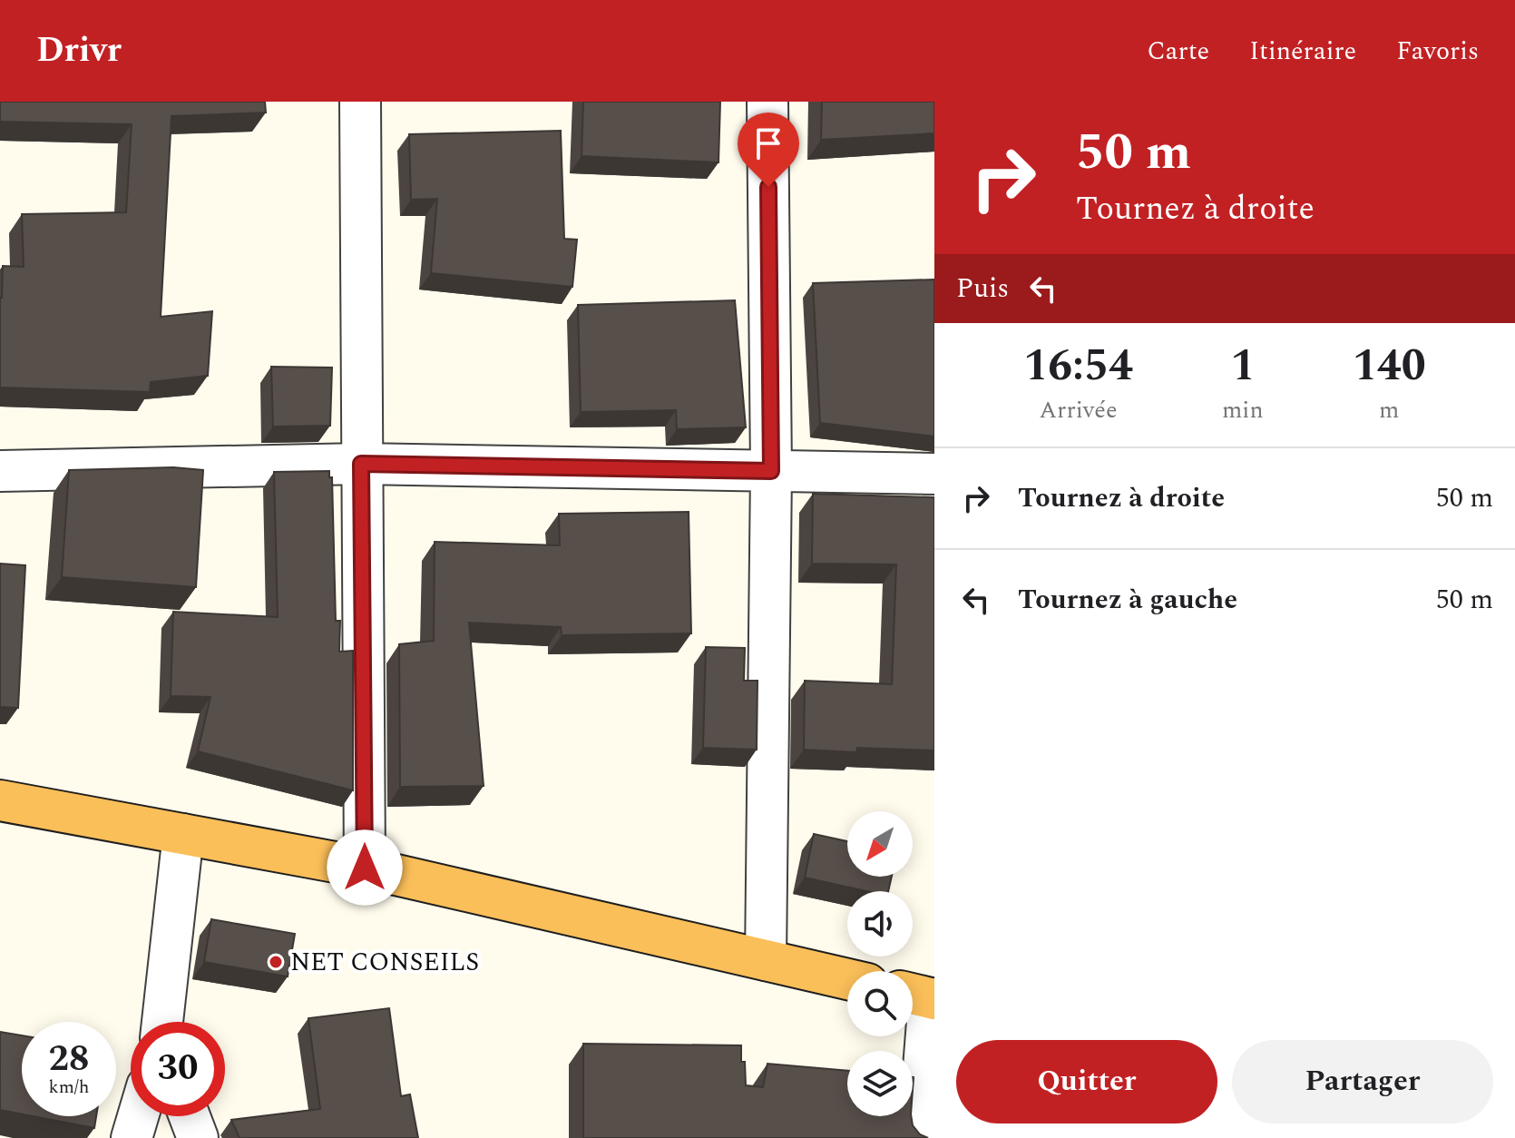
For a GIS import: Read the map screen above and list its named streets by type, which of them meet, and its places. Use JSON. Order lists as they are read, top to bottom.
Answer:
{
  "places": ["NET CONSEILS"],
  "north": "bottom left",
  "page": {
    "header": "Drivr",
    "nav": ["Carte", "Itinéraire", "Favoris"],
    "turn": ["50 m", "Tournez à droite"],
    "then": "Puis",
    "eta": [
      "16:54",
      "Arrivée",
      "1",
      "min",
      "140",
      "m"
    ],
    "list": [
      {
        "name": "Tournez à droite",
        "value": "50 m"
      },
      {
        "name": "Tournez à gauche",
        "value": "50 m"
      }
    ],
    "speed": "28 km/h",
    "limit": "30",
    "buttons": ["Quitter", "Partager"]
  }
}
